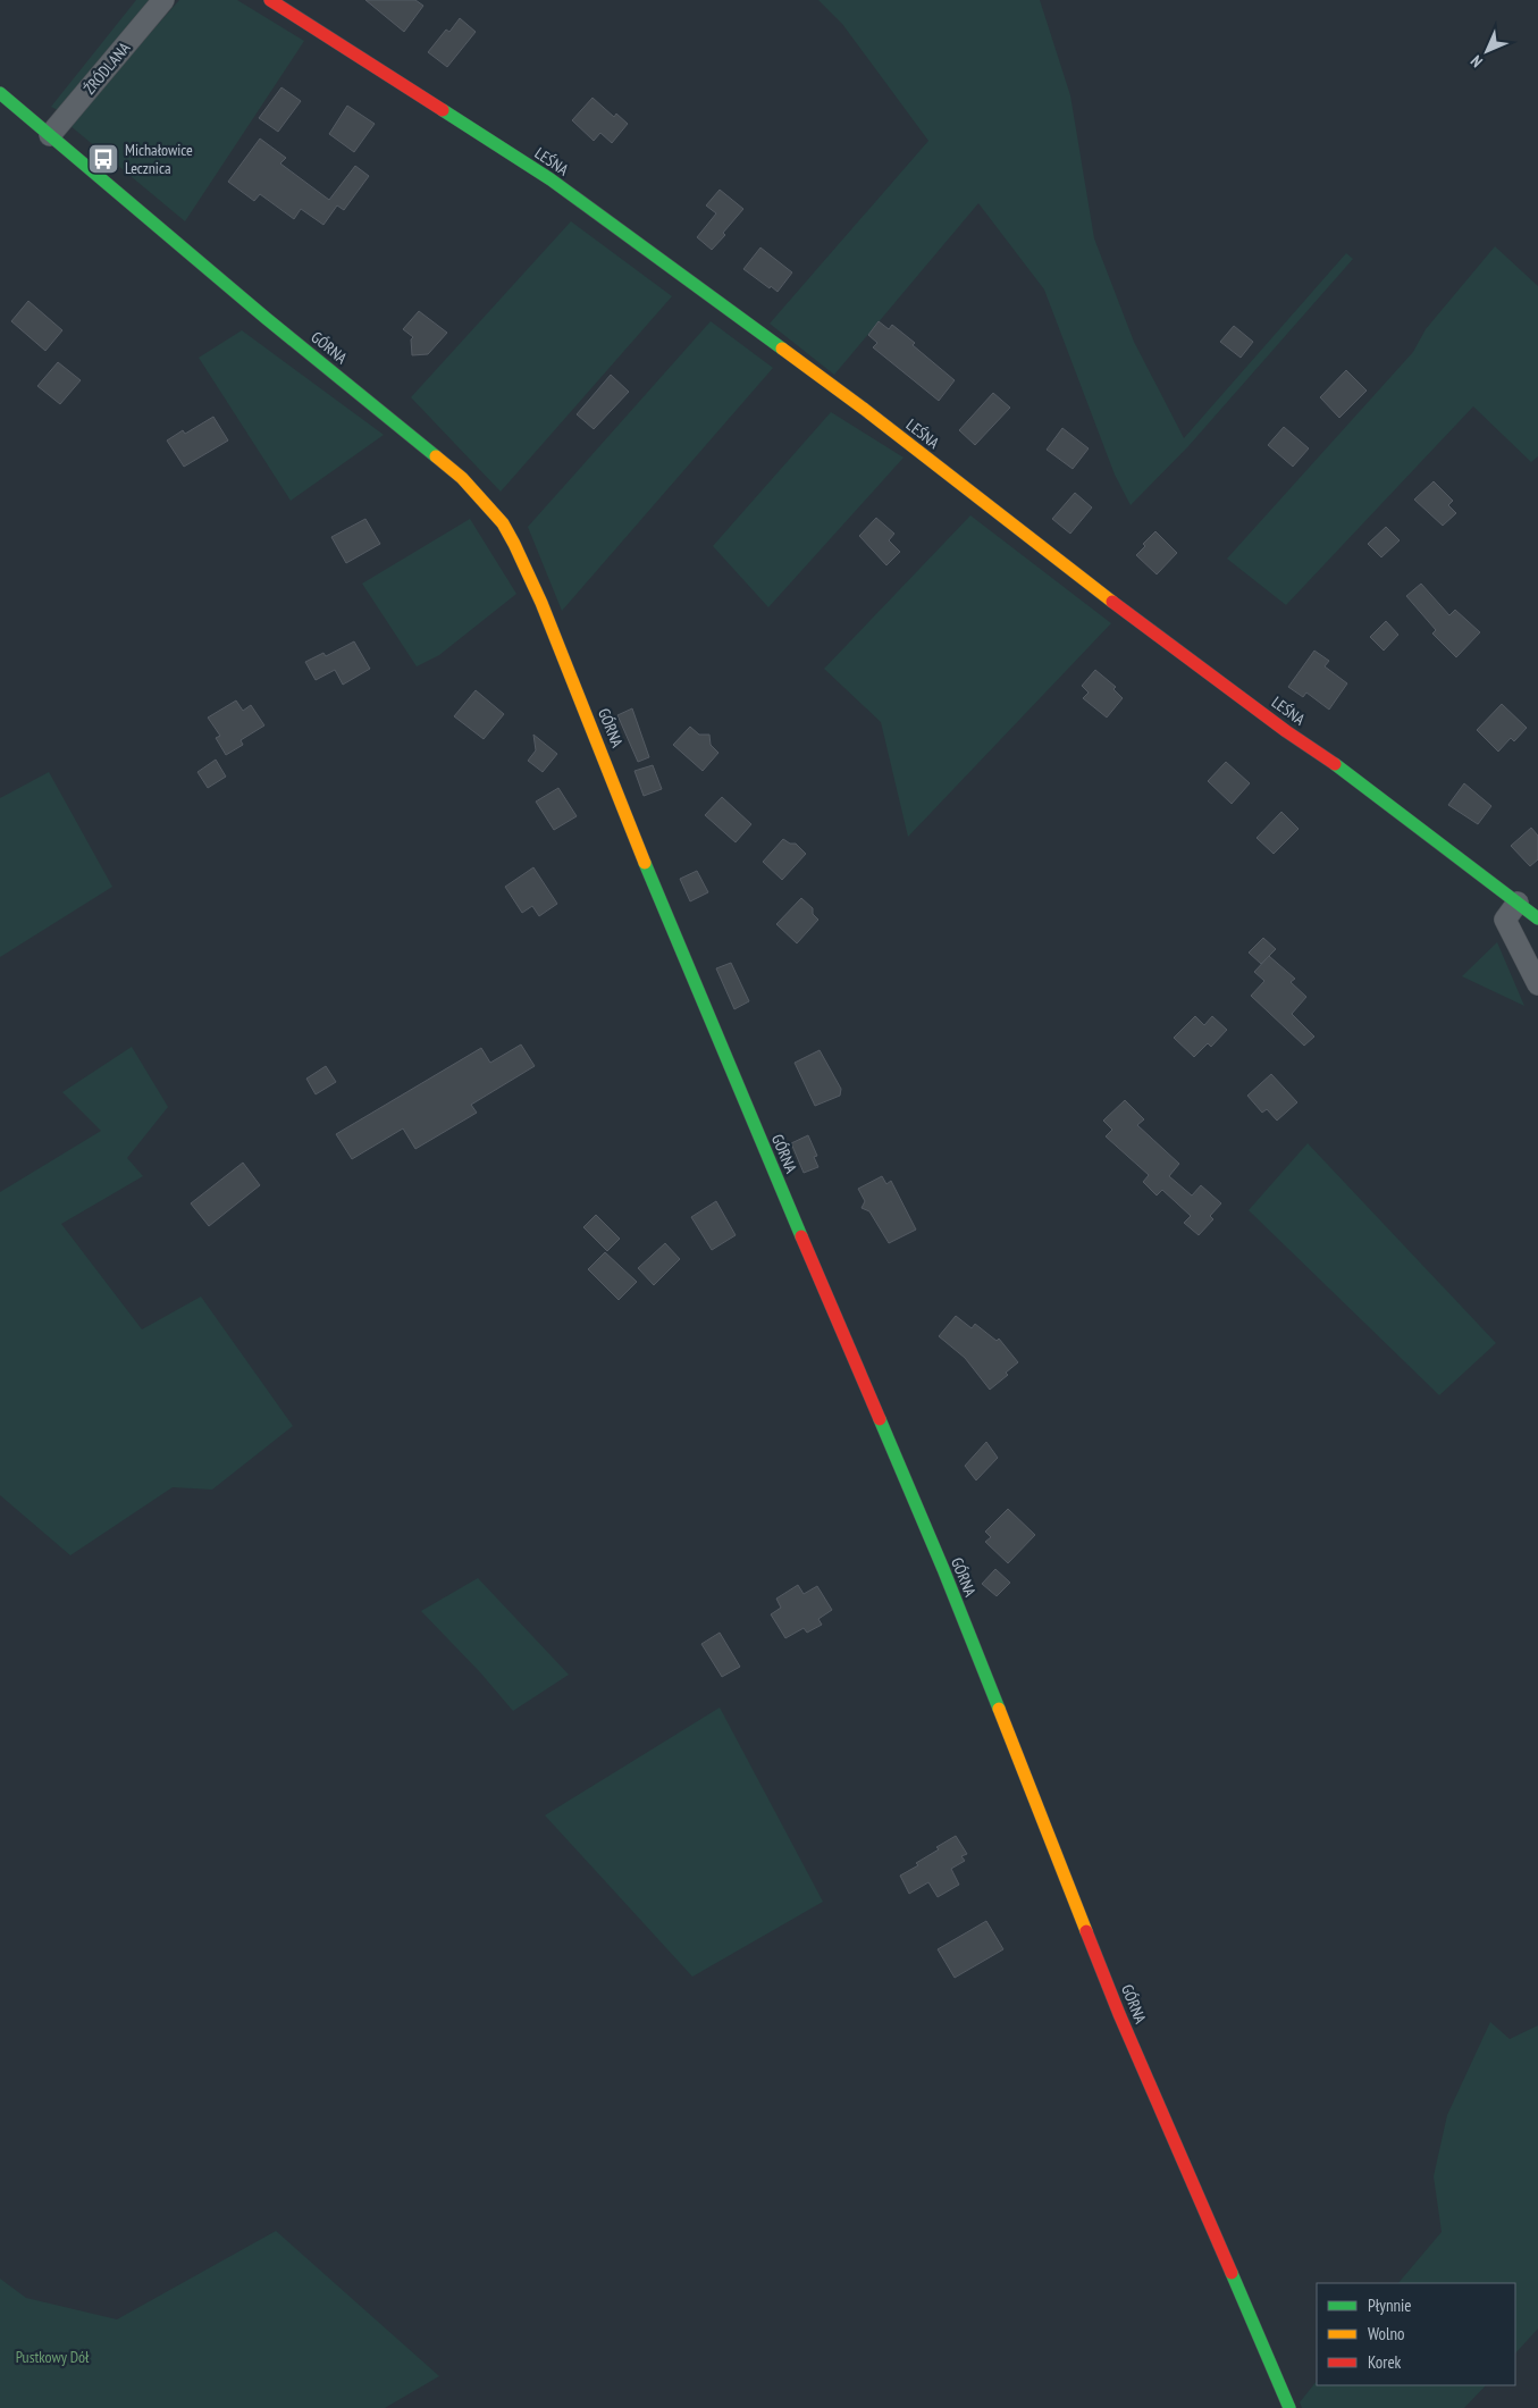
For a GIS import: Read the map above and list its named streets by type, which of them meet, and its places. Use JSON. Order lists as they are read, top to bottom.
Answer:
{
  "streets": {
    "street": ["ŹRÓDLANA", "LEŚNA", "GÓRNA"]
  },
  "crossings": [
    ["ŹRÓDLANA", "GÓRNA"]
  ],
  "parks": ["Pustkowy Dół"],
  "places": {
    "bus stop": ["Michałowice Lecznica"]
  },
  "legend": ["Płynnie", "Wolno", "Korek"],
  "north": "bottom left"
}
